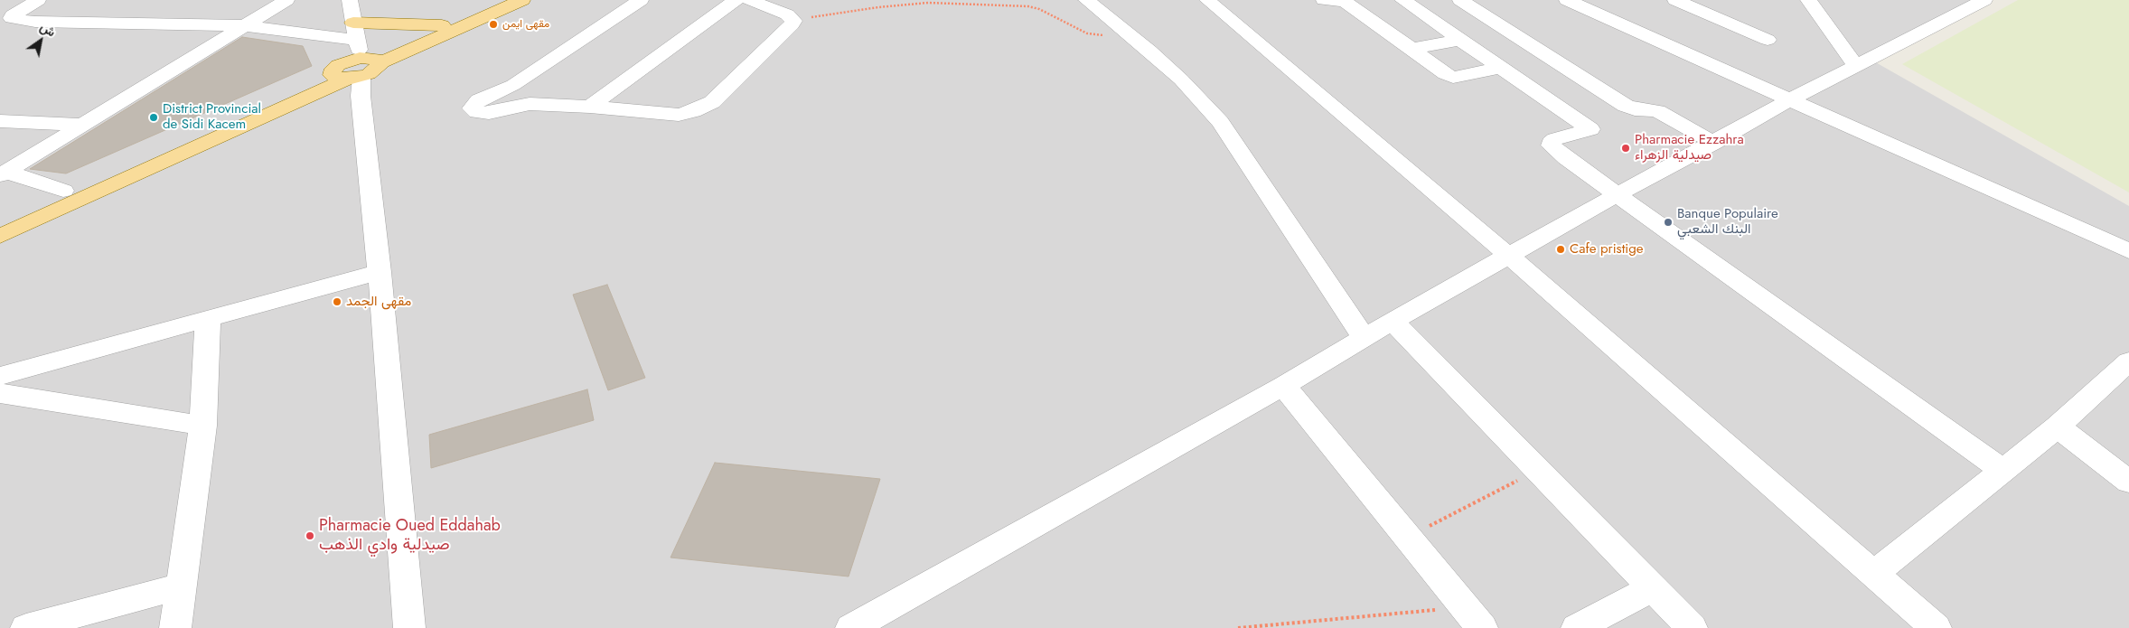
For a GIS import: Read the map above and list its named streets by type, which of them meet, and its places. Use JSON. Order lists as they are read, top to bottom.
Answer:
{
  "places": [
    "مقهى ايمن",
    "District Provincial de Sidi Kacem",
    "Pharmacie Ezzahra صيدلية الزهراء",
    "Banque Populaire البنك الشعبي",
    "Cafe pristige",
    "مقهى الجمد",
    "Pharmacie Oued Eddahab صيدلية وادي الذهب"
  ],
  "north": "top right"
}
